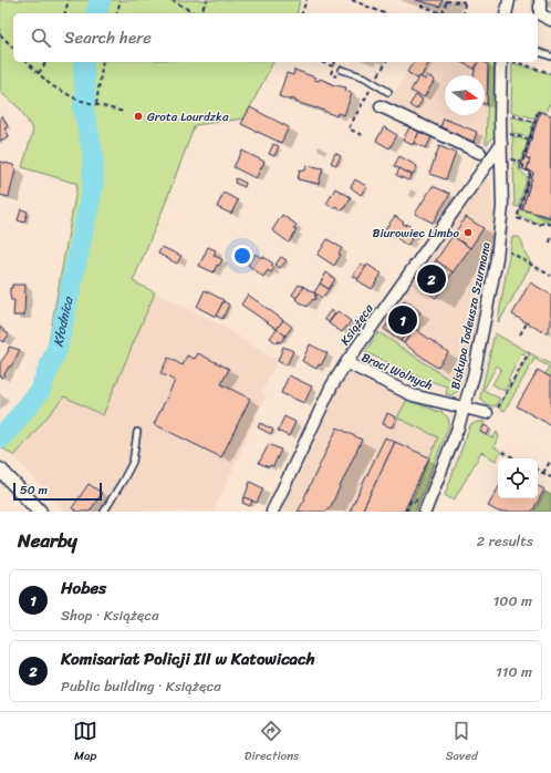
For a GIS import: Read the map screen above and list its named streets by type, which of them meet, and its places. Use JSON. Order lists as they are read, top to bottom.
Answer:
{
  "streets": {
    "street": ["Biskupa Tadeusza Szurmana", "Książęca", "Braci Wolnych"]
  },
  "crossings": [
    ["Biskupa Tadeusza Szurmana", "Książęca"],
    ["Biskupa Tadeusza Szurmana", "Braci Wolnych"],
    ["Książęca", "Braci Wolnych"]
  ],
  "water": ["Kłodnica"],
  "places": ["Grota Lourdzka", "Biurowiec Limbo"],
  "scale_bar": "50 m",
  "north": "right",
  "page": {
    "search": "Search here",
    "pins": ["2", "1"],
    "scale": "50 m",
    "heading": ["Nearby", "2 results"],
    "list": [
      {
        "mark": "1",
        "name": "Hobes",
        "note": "Shop · Książęca",
        "value": "100 m"
      },
      {
        "mark": "2",
        "name": "Komisariat Policji III w Katowicach",
        "note": "Public building · Książęca",
        "value": "110 m"
      }
    ],
    "nav": ["Map", "Directions", "Saved"]
  }
}
